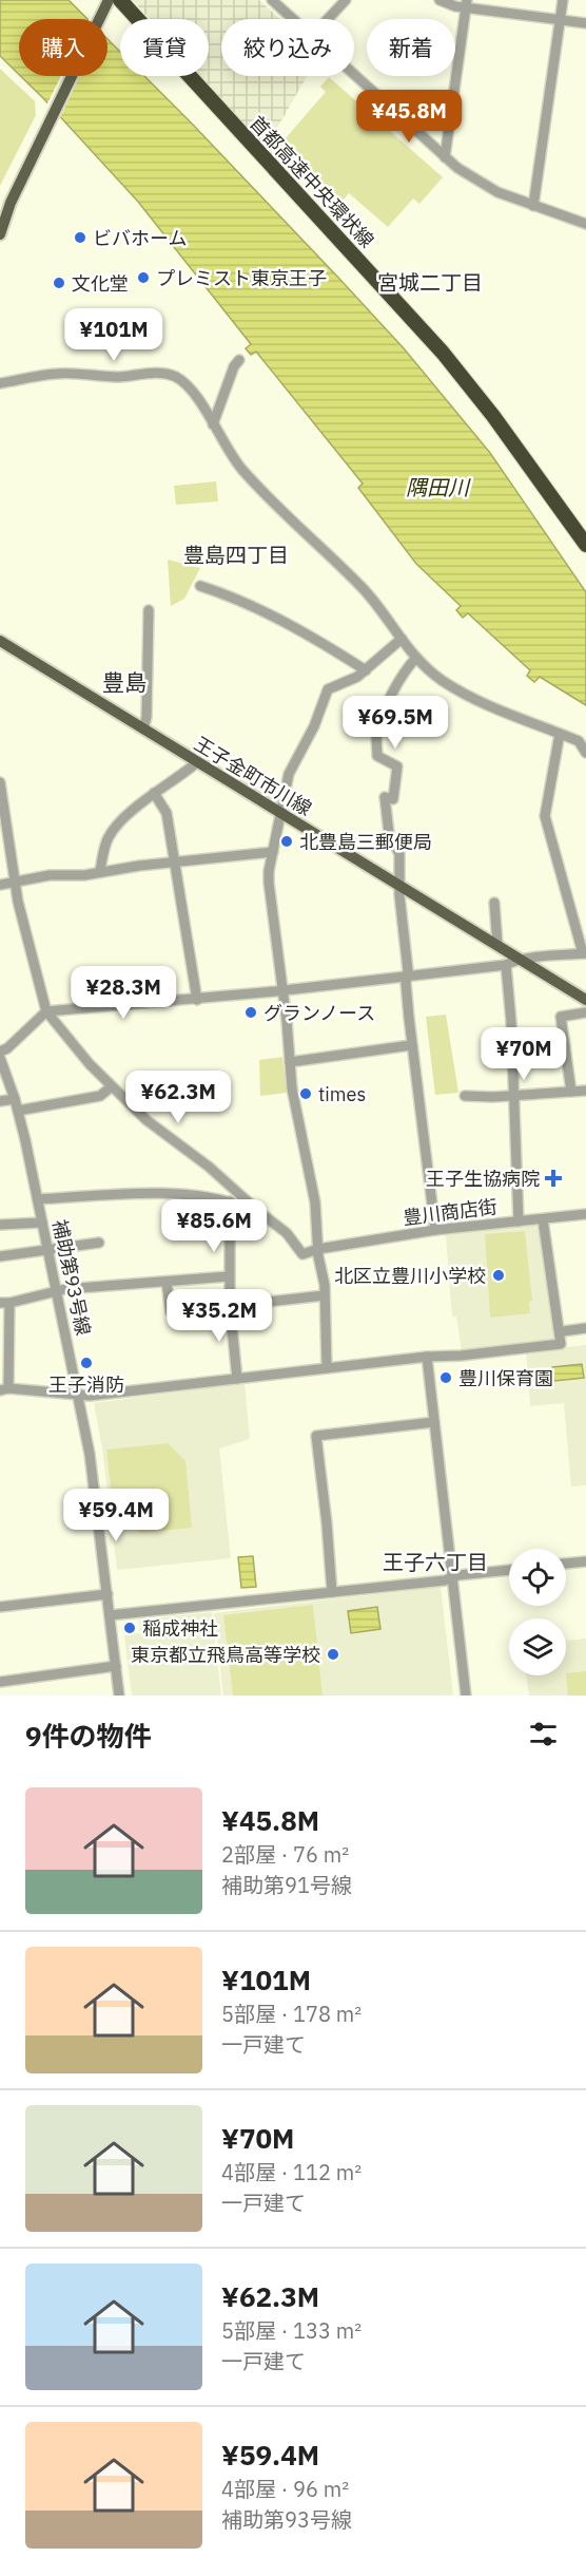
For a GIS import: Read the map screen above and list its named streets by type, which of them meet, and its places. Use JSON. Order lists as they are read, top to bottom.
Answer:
{
  "streets": {
    "highway": ["首都高速中央環状線"],
    "main road": ["王子金町市川線"],
    "street": ["豊川商店街", "補助第93号線"]
  },
  "districts": [
    "宮城二丁目",
    "豊島四丁目",
    "豊島",
    "王子六丁目"
  ],
  "water": ["隅田川"],
  "places": {
    "other": [
      "ビバホーム",
      "プレミスト東京王子",
      "文化堂",
      "北豊島三郵便局",
      "グランノース",
      "times",
      "北区立豊川小学校",
      "王子消防",
      "豊川保育園",
      "稲成神社",
      "東京都立飛鳥高等学校"
    ],
    "health": ["王子生協病院"]
  },
  "page": {
    "chip": [
      "購入",
      "賃貸",
      "絞り込み",
      "新着"
    ],
    "price": [
      "¥45.8M",
      "¥101M",
      "¥69.5M",
      "¥28.3M",
      "¥70M",
      "¥62.3M",
      "¥85.6M",
      "¥35.2M",
      "¥59.4M"
    ],
    "heading": "9件の物件",
    "list": [
      {
        "name": "¥45.8M",
        "note": "2部屋 · 76 m² · 補助第91号線"
      },
      {
        "name": "¥101M",
        "note": "5部屋 · 178 m² · 一戸建て"
      },
      {
        "name": "¥70M",
        "note": "4部屋 · 112 m² · 一戸建て"
      },
      {
        "name": "¥62.3M",
        "note": "5部屋 · 133 m² · 一戸建て"
      },
      {
        "name": "¥59.4M",
        "note": "4部屋 · 96 m² · 補助第93号線"
      }
    ]
  }
}
